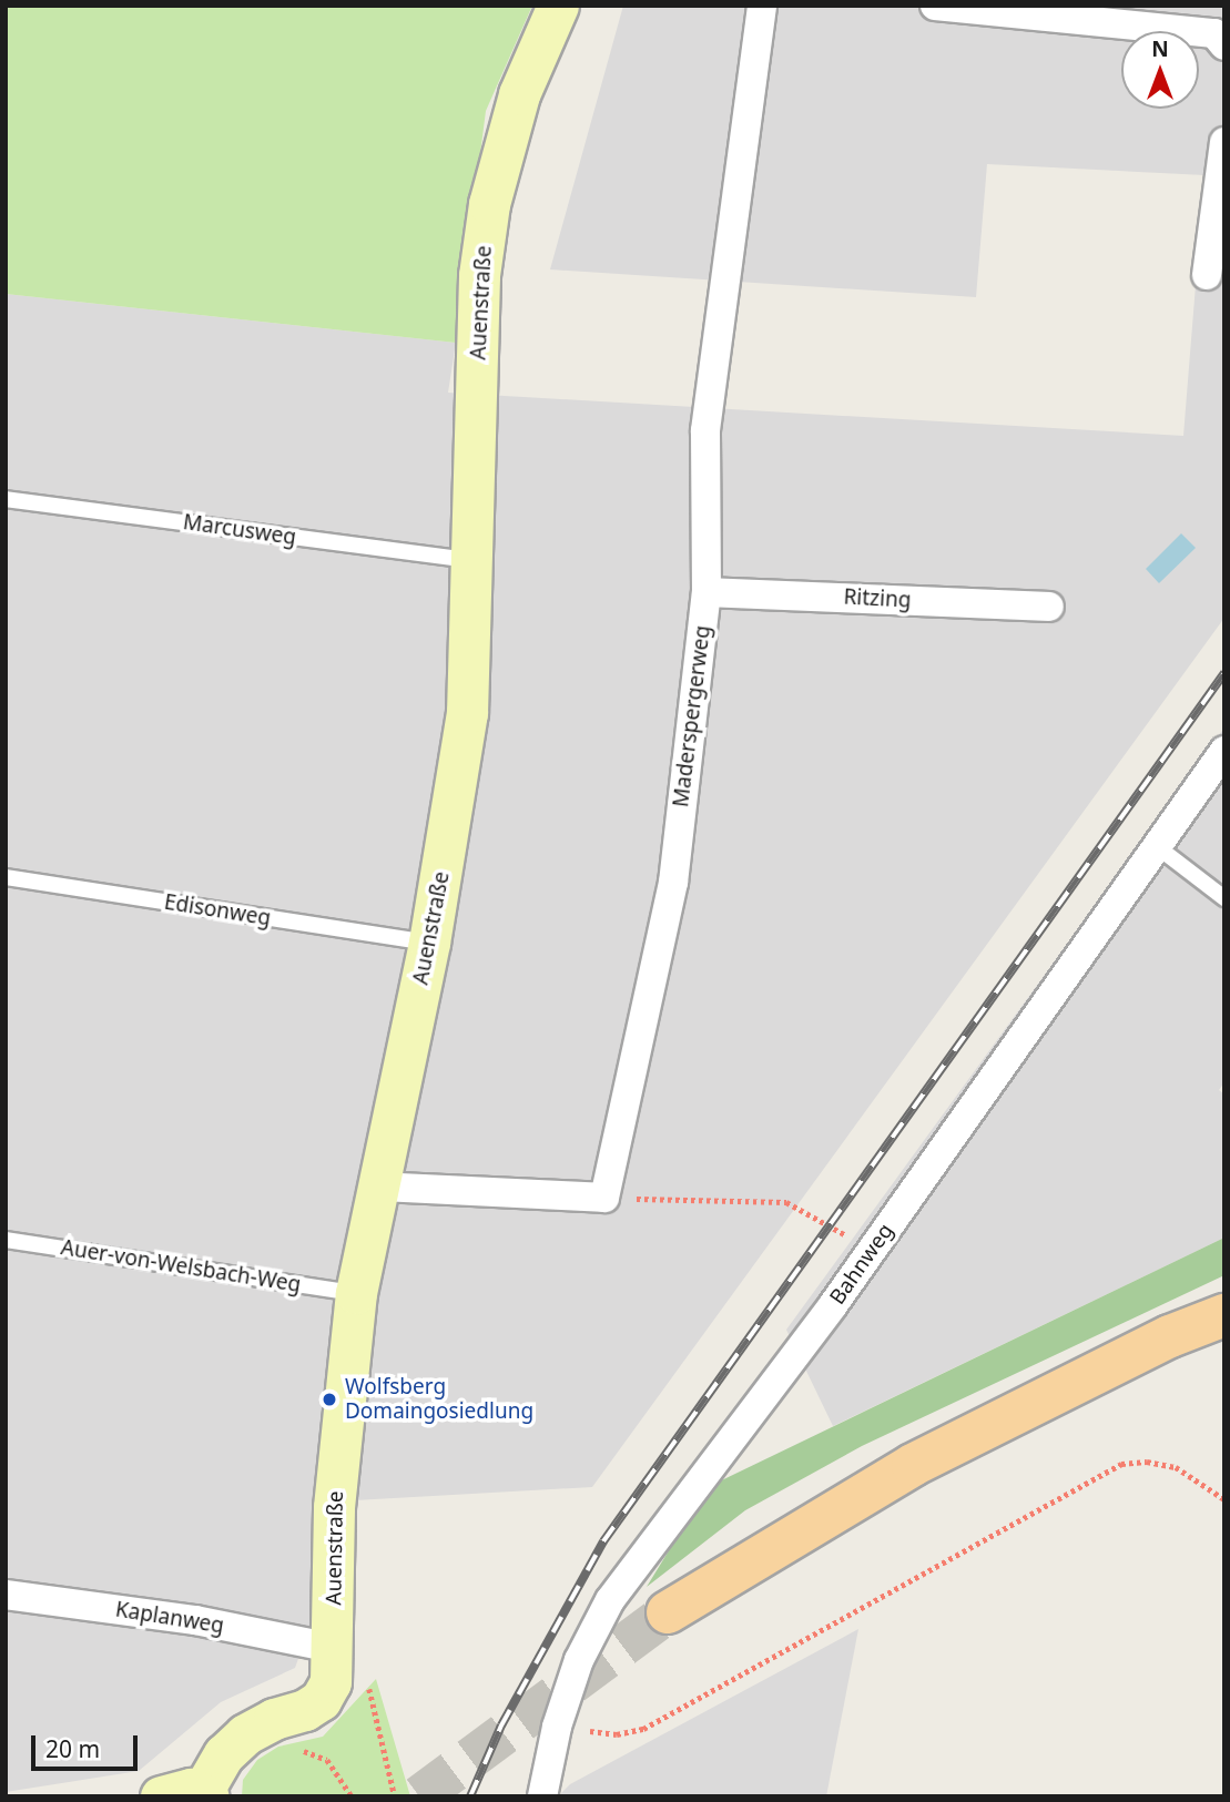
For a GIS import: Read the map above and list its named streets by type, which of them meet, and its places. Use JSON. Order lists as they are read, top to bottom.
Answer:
{
  "streets": {
    "street": [
      "Auenstraße",
      "Ritzing",
      "Maderspergerweg",
      "Bahnweg",
      "Kaplanweg"
    ],
    "lane": ["Marcusweg", "Edisonweg", "Auer-von-Welsbach-Weg"]
  },
  "crossings": [
    ["Auenstraße", "Marcusweg"],
    ["Auenstraße", "Edisonweg"],
    ["Auenstraße", "Auer-von-Welsbach-Weg"],
    ["Auenstraße", "Kaplanweg"],
    ["Ritzing", "Maderspergerweg"]
  ],
  "places": ["Wolfsberg Domaingosiedlung"],
  "scale_bar": "20 m",
  "north": "top"
}
